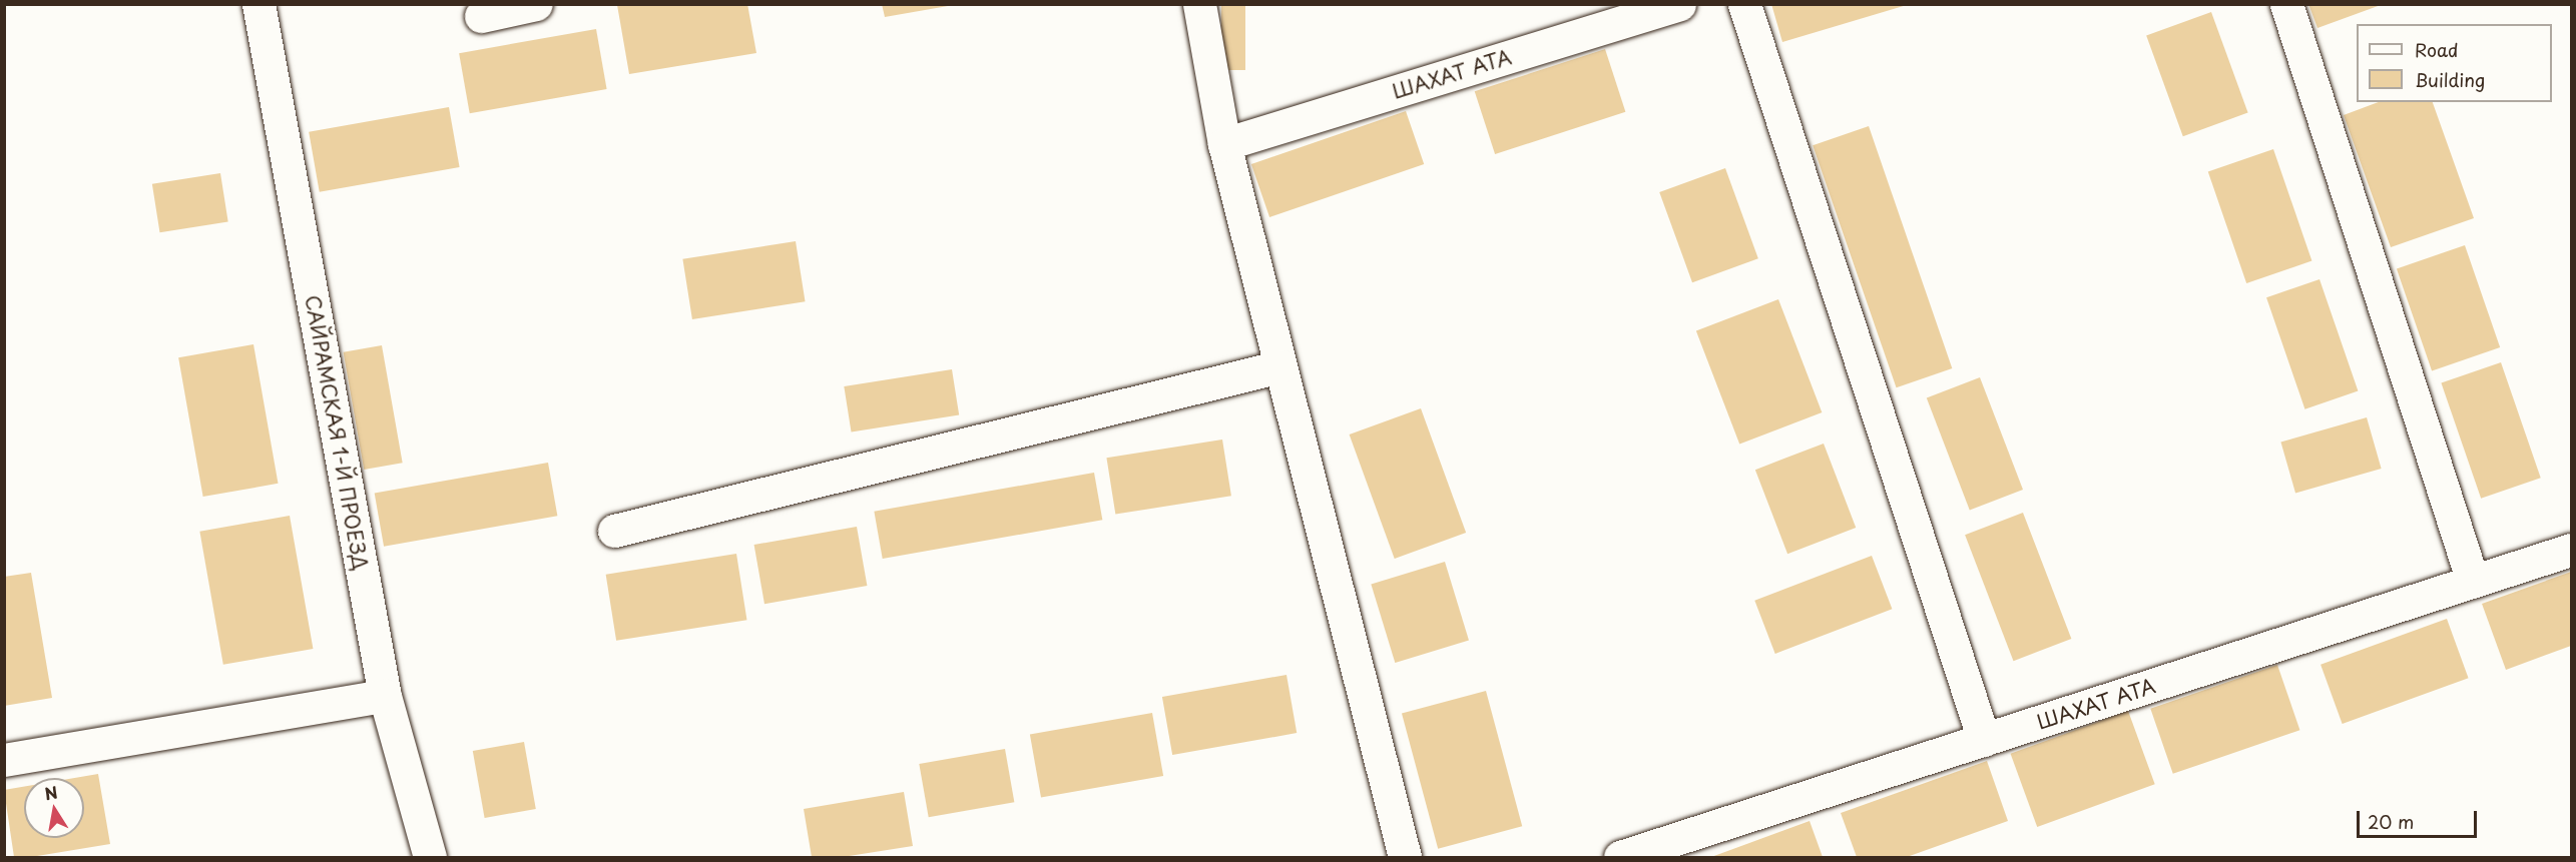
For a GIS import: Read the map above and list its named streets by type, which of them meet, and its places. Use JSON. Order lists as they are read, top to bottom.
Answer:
{
  "streets": {
    "street": ["ШАХАТ АТА", "САЙРАМСКАЯ 1-Й ПРОЕЗД"]
  },
  "legend": ["Road", "Building"],
  "scale_bar": "20 m",
  "north": "top"
}
